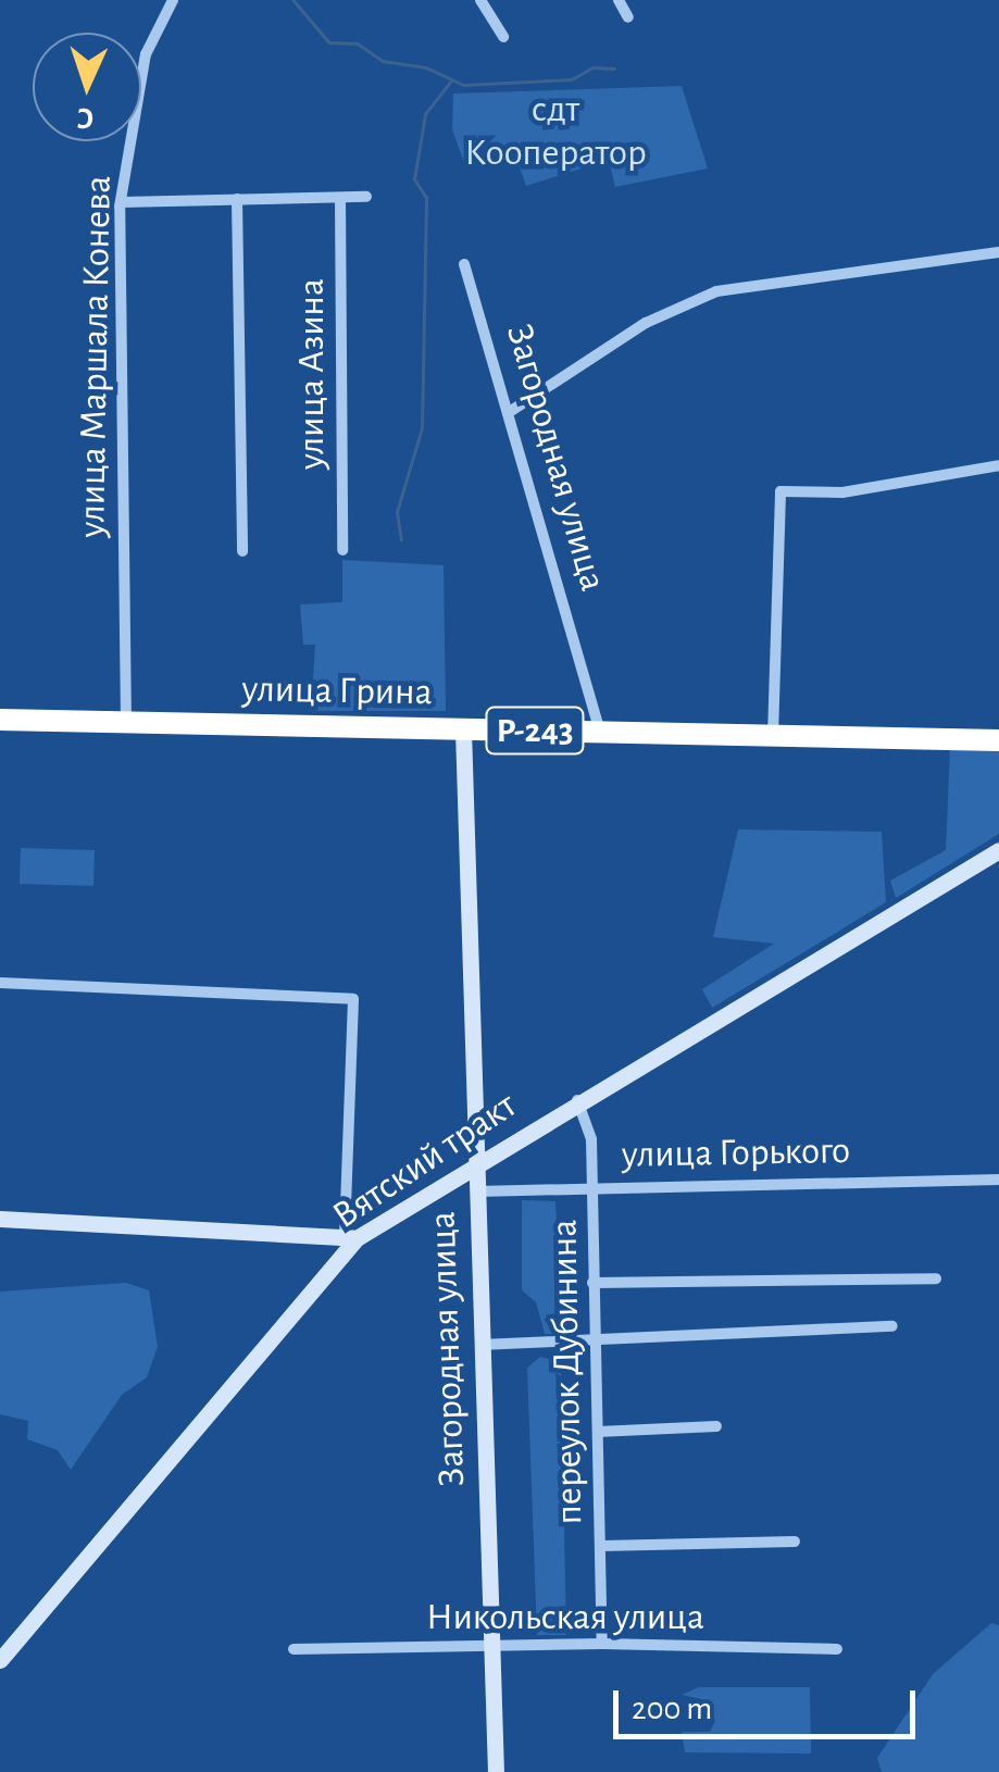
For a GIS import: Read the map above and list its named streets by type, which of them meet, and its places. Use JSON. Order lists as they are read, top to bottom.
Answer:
{
  "streets": {
    "highway": ["улица Грина", "Р-243"],
    "street": [
      "улица Маршала Конева",
      "улица Азина",
      "Загородная улица",
      "улица Горького",
      "Вятский тракт",
      "переулок Дубинина",
      "Никольская улица"
    ]
  },
  "crossings": [
    ["улица Маршала Конева", "улица Грина"],
    ["Загородная улица", "улица Грина"],
    ["Загородная улица", "улица Горького"],
    ["Загородная улица", "Вятский тракт"],
    ["Загородная улица", "Никольская улица"],
    ["улица Горького", "переулок Дубинина"],
    ["Вятский тракт", "переулок Дубинина"],
    ["переулок Дубинина", "Никольская улица"]
  ],
  "parks": ["сдт Кооператор"],
  "scale_bar": "200 m",
  "north": "bottom"
}
